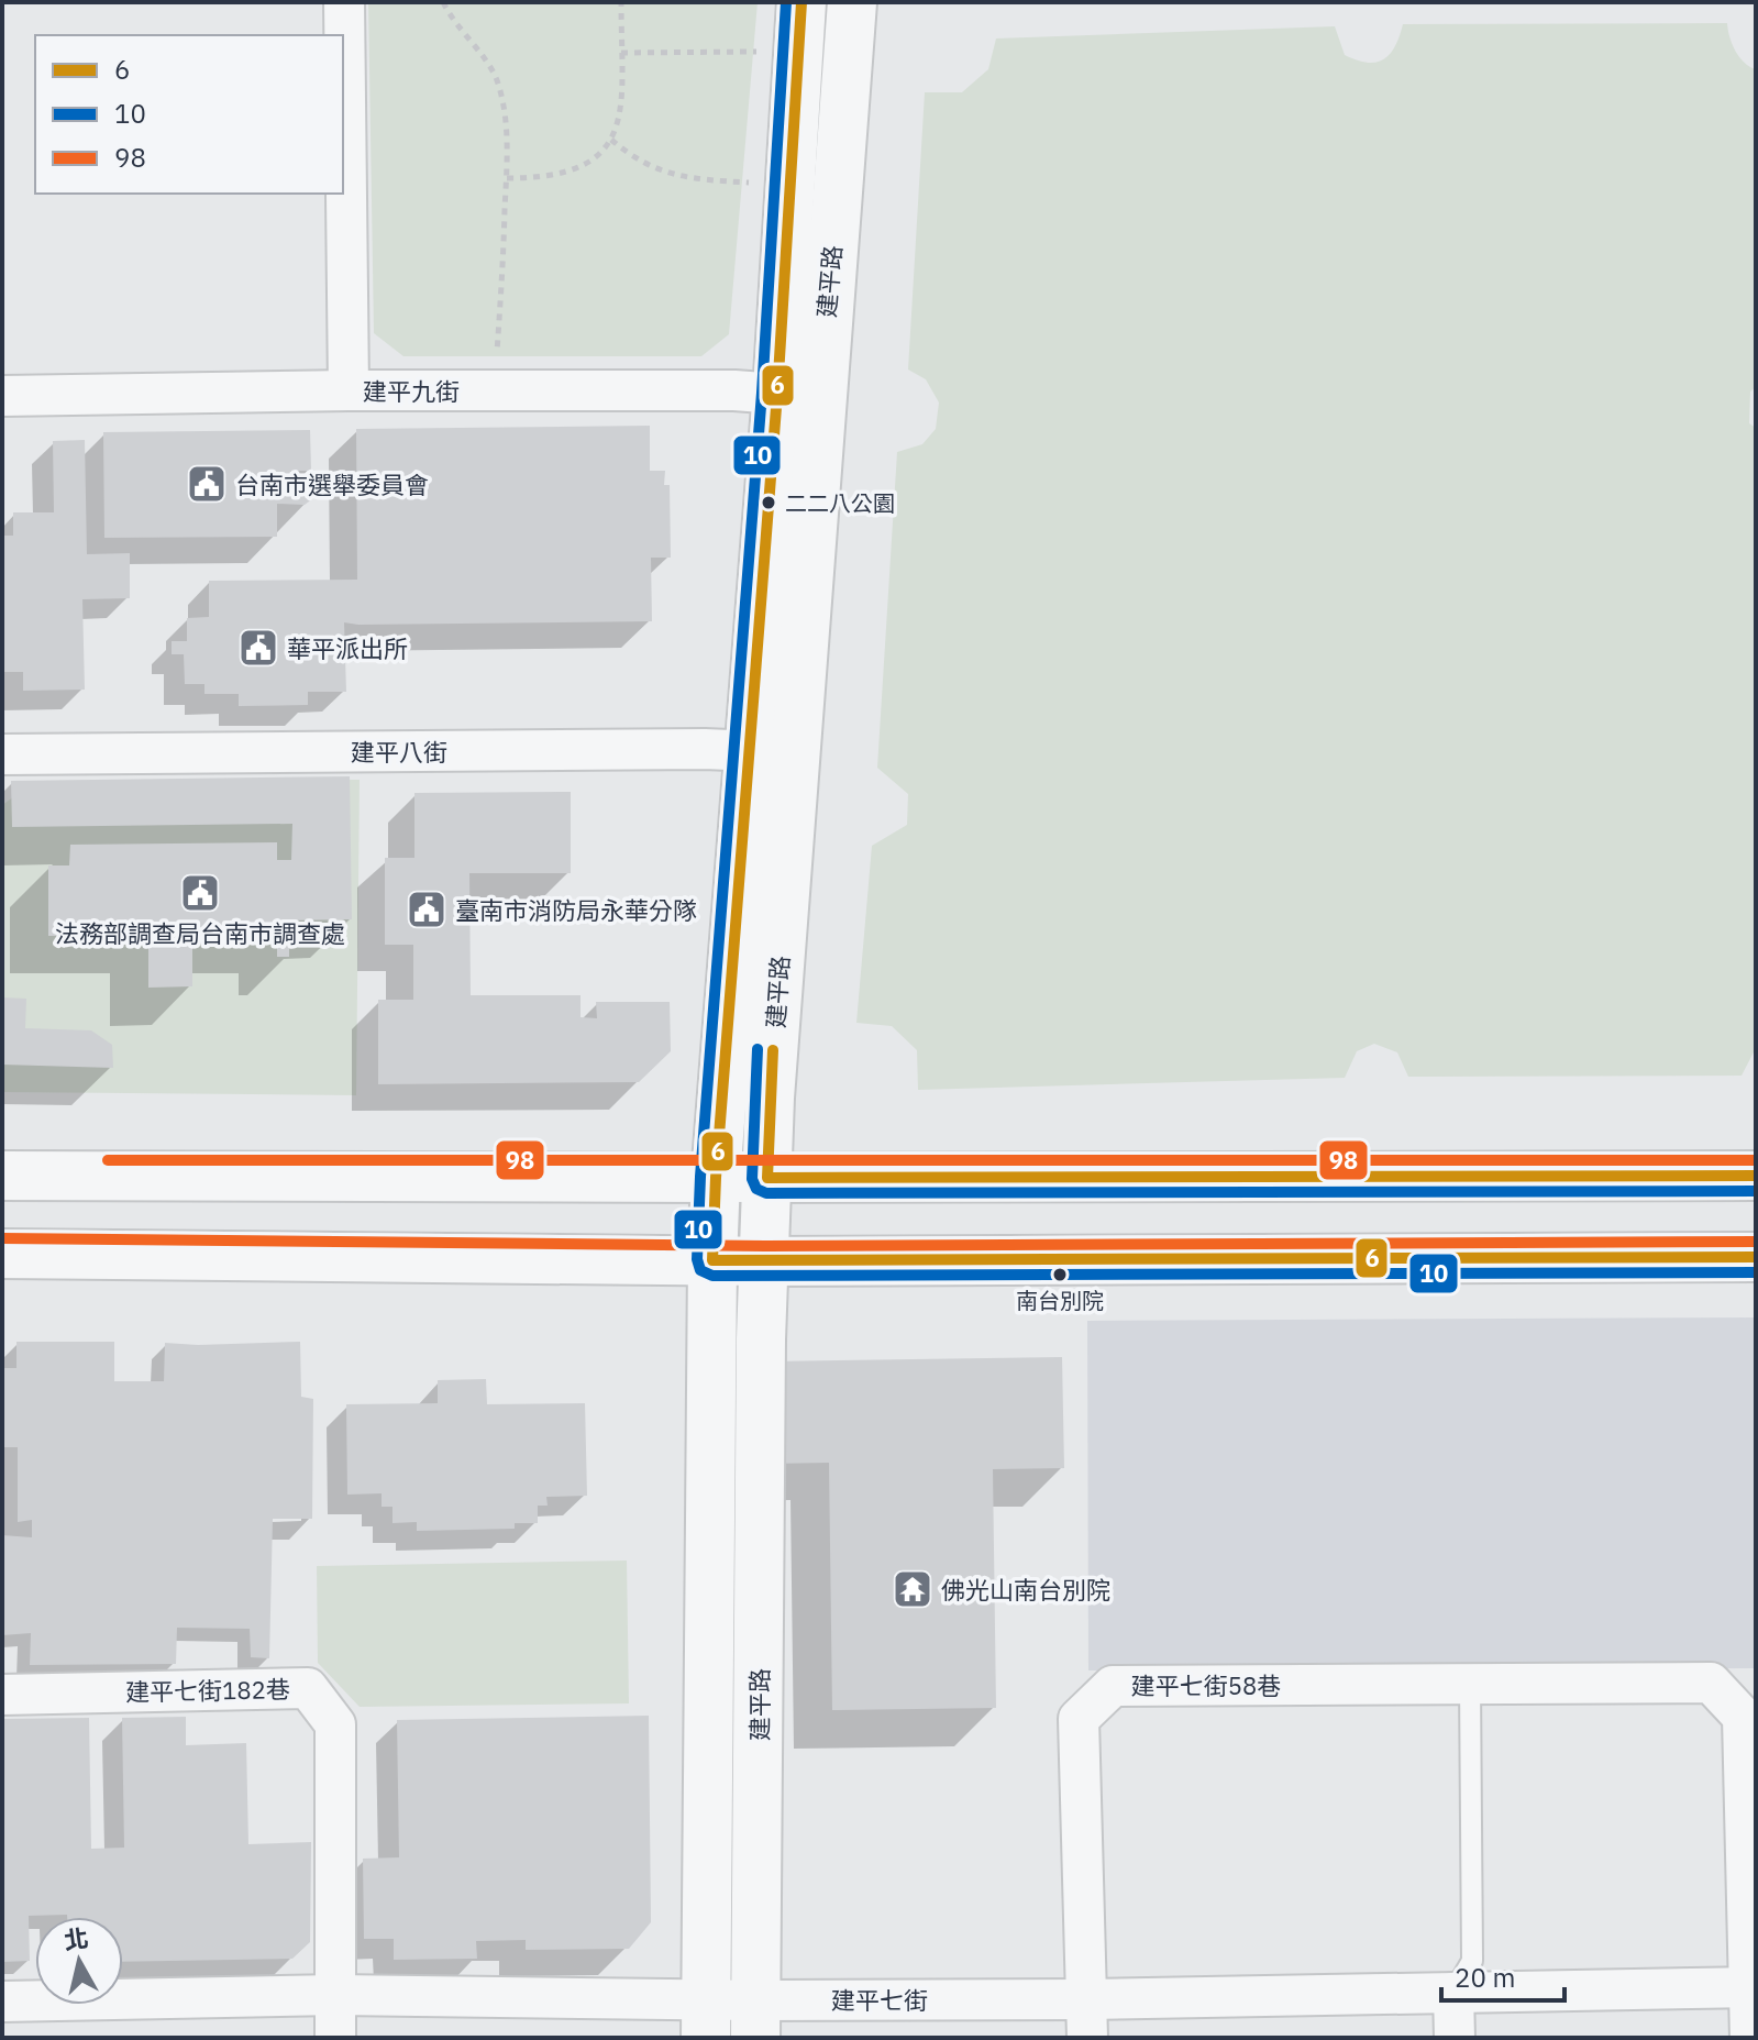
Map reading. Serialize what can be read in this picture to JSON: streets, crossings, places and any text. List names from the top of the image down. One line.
{"streets":{"street":["建平路","建平九街","建平八街","建平七街58巷","建平七街182巷","建平七街"]},"crossings":[["建平路","建平九街"],["建平路","建平八街"],["建平路","建平七街"],["建平七街58巷","建平七街"],["建平七街182巷","建平七街"]],"places":{"public building":["台南市選舉委員會","華平派出所","法務部調查局台南市調查處","臺南市消防局永華分隊"],"other":["二二八公園","南台別院"],"temple":["佛光山南台別院"]},"lines":["transit line 6","transit line 10","transit line 98"],"legend":["6","10","98"],"scale_bar":"20 m","north":"top"}
